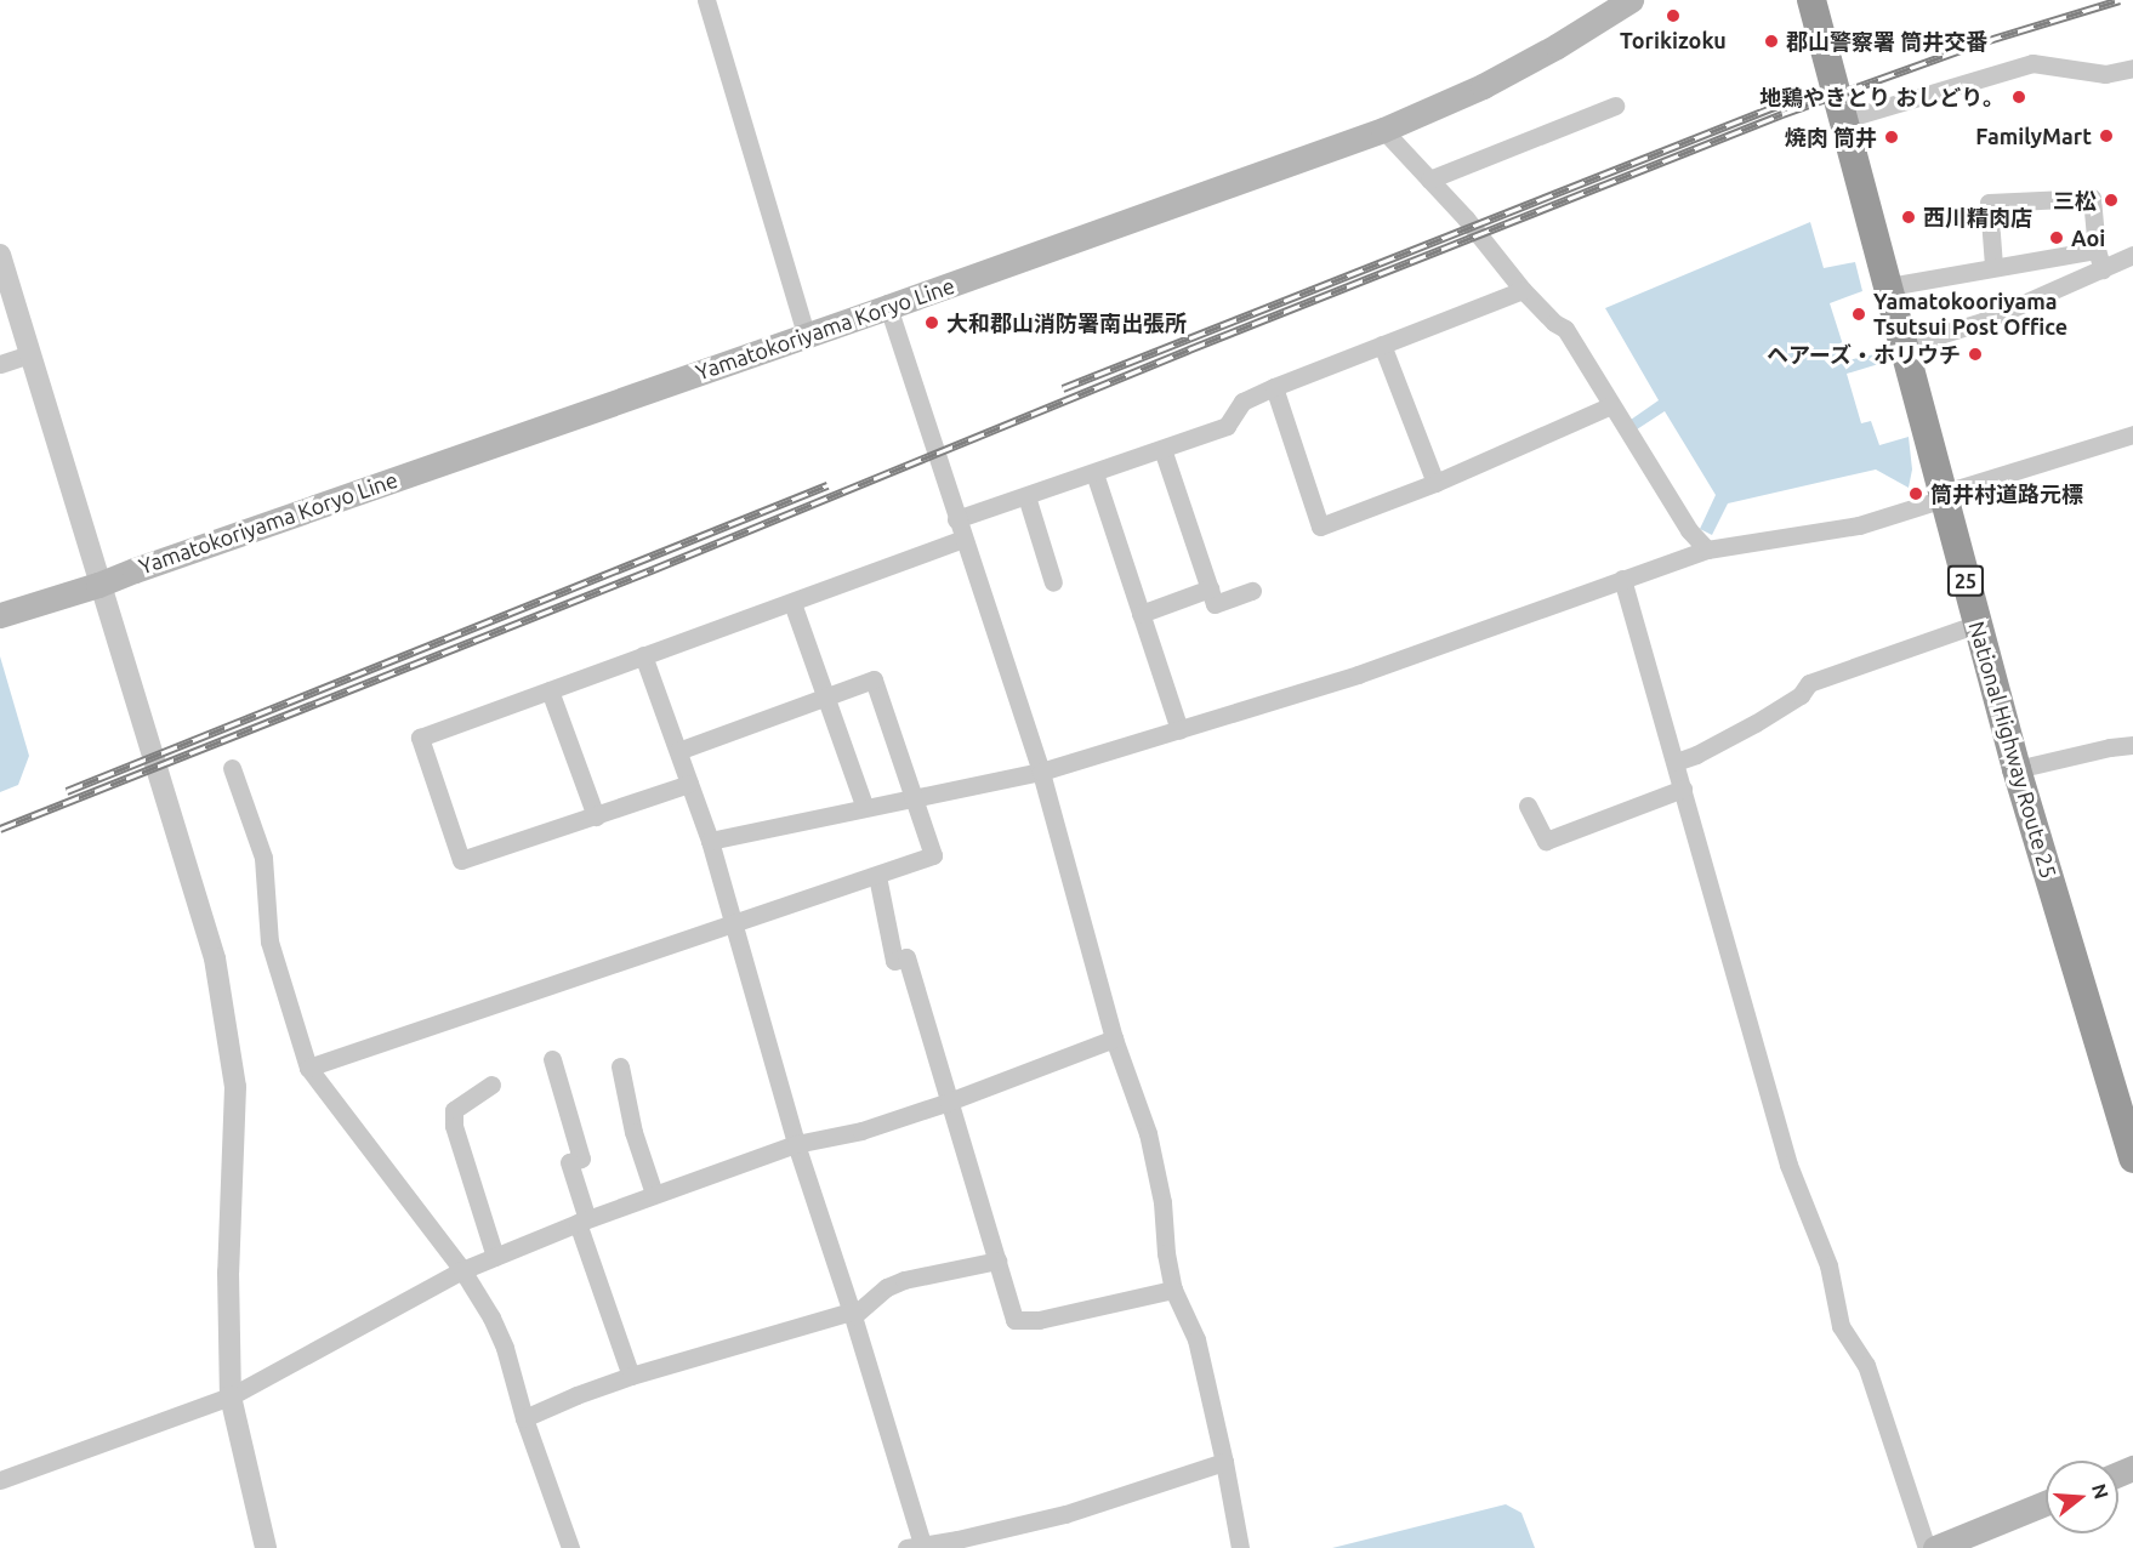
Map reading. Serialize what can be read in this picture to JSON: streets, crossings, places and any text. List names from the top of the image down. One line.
{"streets":{"highway":["25","National Highway Route 25"],"main road":["Yamatokoriyama Koryo Line"]},"places":["Torikizoku","郡山警察署 筒井交番","地鶏やきとり おしどり。","FamilyMart","焼肉 筒井","三松","西川精肉店","Aoi","Yamatokooriyama Tsutsui Post Office","大和郡山消防署南出張所","ヘアーズ・ホリウチ","筒井村道路元標"],"north":"right"}
